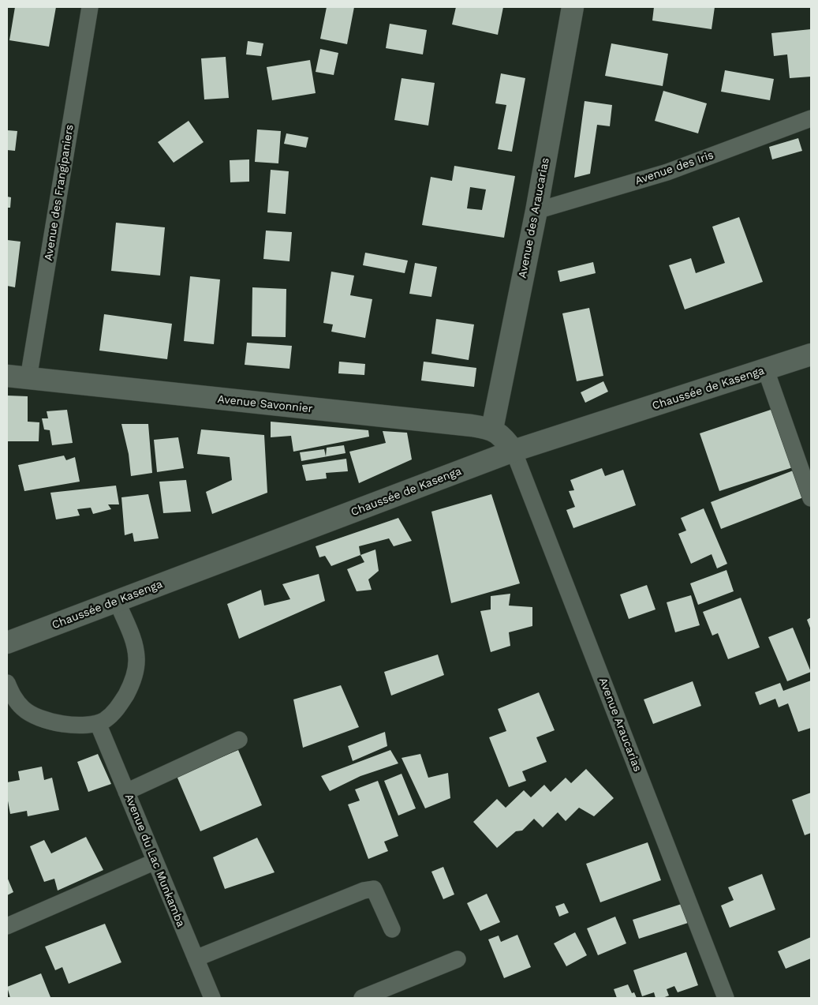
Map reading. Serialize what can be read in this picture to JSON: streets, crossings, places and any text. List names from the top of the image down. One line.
{"streets":{"street":["Avenue des Iris","Avenue des Frangipaniers","Avenue des Araucarias","Chaussée de Kasenga","Avenue Savonnier","Avenue Araucarias","Avenue du Lac Munkamba"]},"crossings":[["Avenue des Iris","Avenue des Araucarias"],["Avenue des Frangipaniers","Avenue Savonnier"],["Avenue des Araucarias","Avenue Savonnier"],["Chaussée de Kasenga","Avenue Araucarias"]]}
